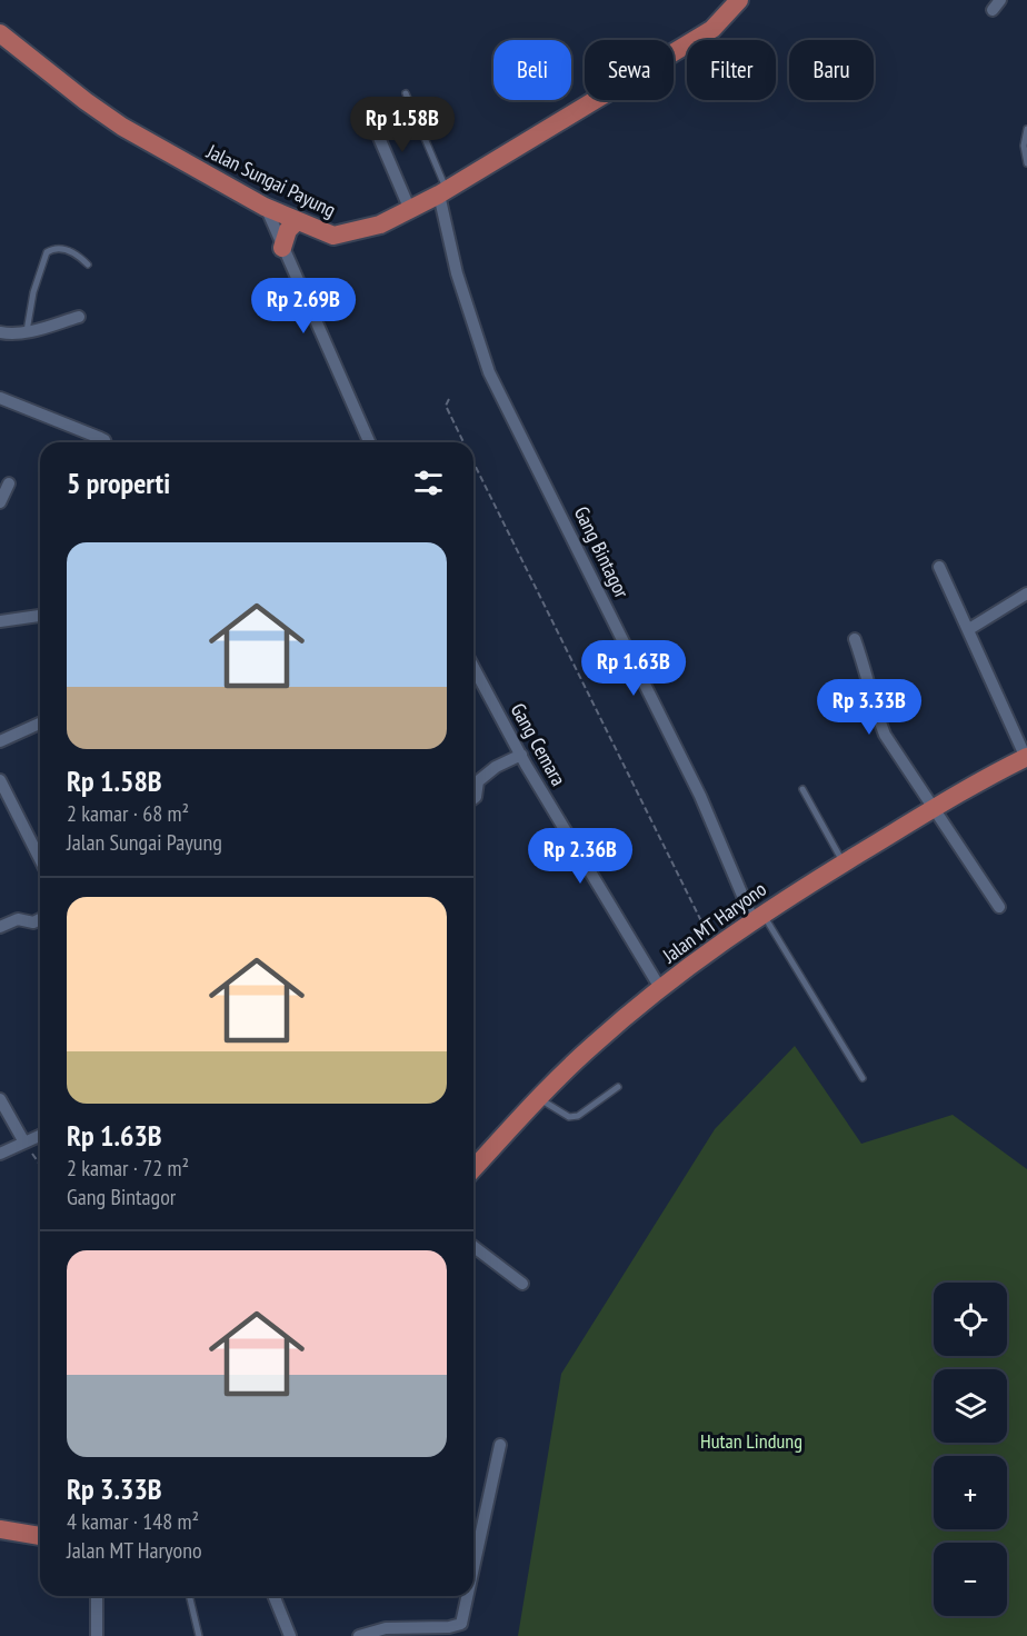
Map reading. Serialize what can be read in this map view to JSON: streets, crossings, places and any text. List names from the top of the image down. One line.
{"streets":{"main road":["Jalan Sungai Payung","Jalan MT Haryono"],"street":["Gang Bintagor","Gang Cemara"]},"crossings":[["Jalan Sungai Payung","Gang Bintagor"],["Gang Bintagor","Jalan MT Haryono"],["Gang Cemara","Jalan MT Haryono"]],"parks":["Hutan Lindung"],"page":{"chip":["Beli","Sewa","Filter","Baru"],"price":["Rp 1.58B","Rp 2.69B","Rp 1.63B","Rp 3.33B","Rp 2.36B"],"heading":"5 properti","list":[{"name":"Rp 1.58B","note":"2 kamar · 68 m² · Jalan Sungai Payung"},{"name":"Rp 1.63B","note":"2 kamar · 72 m² · Gang Bintagor"},{"name":"Rp 3.33B","note":"4 kamar · 148 m² · Jalan MT Haryono"}],"map_buttons":["+","−"]}}
